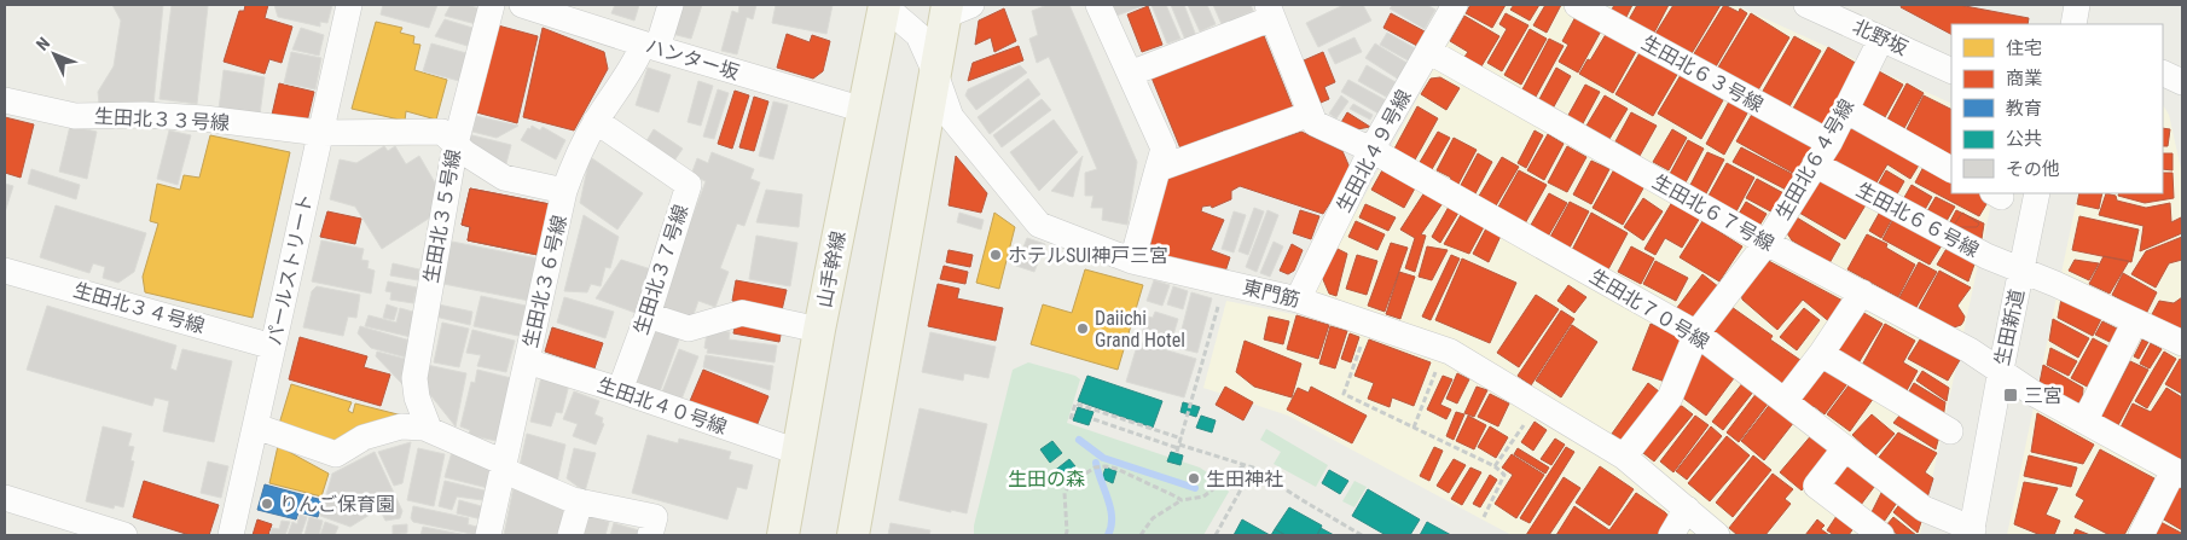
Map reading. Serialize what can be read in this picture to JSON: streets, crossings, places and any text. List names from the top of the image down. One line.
{"streets":{"main road":["山手幹線"],"street":["北野坂","ハンター坂","生田北６３号線","生田北３３号線","生田北４９号線","生田北６４号線","生田北６７号線","生田北３５号線","生田北６６号線","パールストリート","生田北３７号線","生田北３６号線","東門筋","生田北３４号線","生田北７０号線","生田新道","生田北４０号線"]},"crossings":[["北野坂","生田北６４号線"],["ハンター坂","山手幹線"],["ハンター坂","生田北３６号線"],["生田北６３号線","生田北６４号線"],["生田北３３号線","生田北３５号線"],["生田北３３号線","パールストリート"],["生田北３３号線","生田北３６号線"],["生田北４９号線","生田北６７号線"],["生田北４９号線","東門筋"],["生田北４９号線","生田北７０号線"],["生田北６４号線","生田北６７号線"],["生田北６４号線","生田北６６号線"],["生田北６４号線","東門筋"],["生田北６４号線","生田北７０号線"],["生田北６７号線","生田新道"],["生田北６６号線","生田新道"],["パールストリート","生田北３４号線"],["生田北３７号線","生田北３６号線"],["生田北３７号線","生田北４０号線"],["山手幹線","東門筋"],["山手幹線","生田北４０号線"],["生田北３６号線","生田北４０号線"],["生田北７０号線","生田新道"]],"parks":["生田の森"],"places":{"other":["ホテルSUI神戸三宮","Daiichi Grand Hotel","生田神社","りんご保育園"],"transit":["三宮"]},"legend":["住宅","商業","教育","公共","その他"],"north":"top left"}
